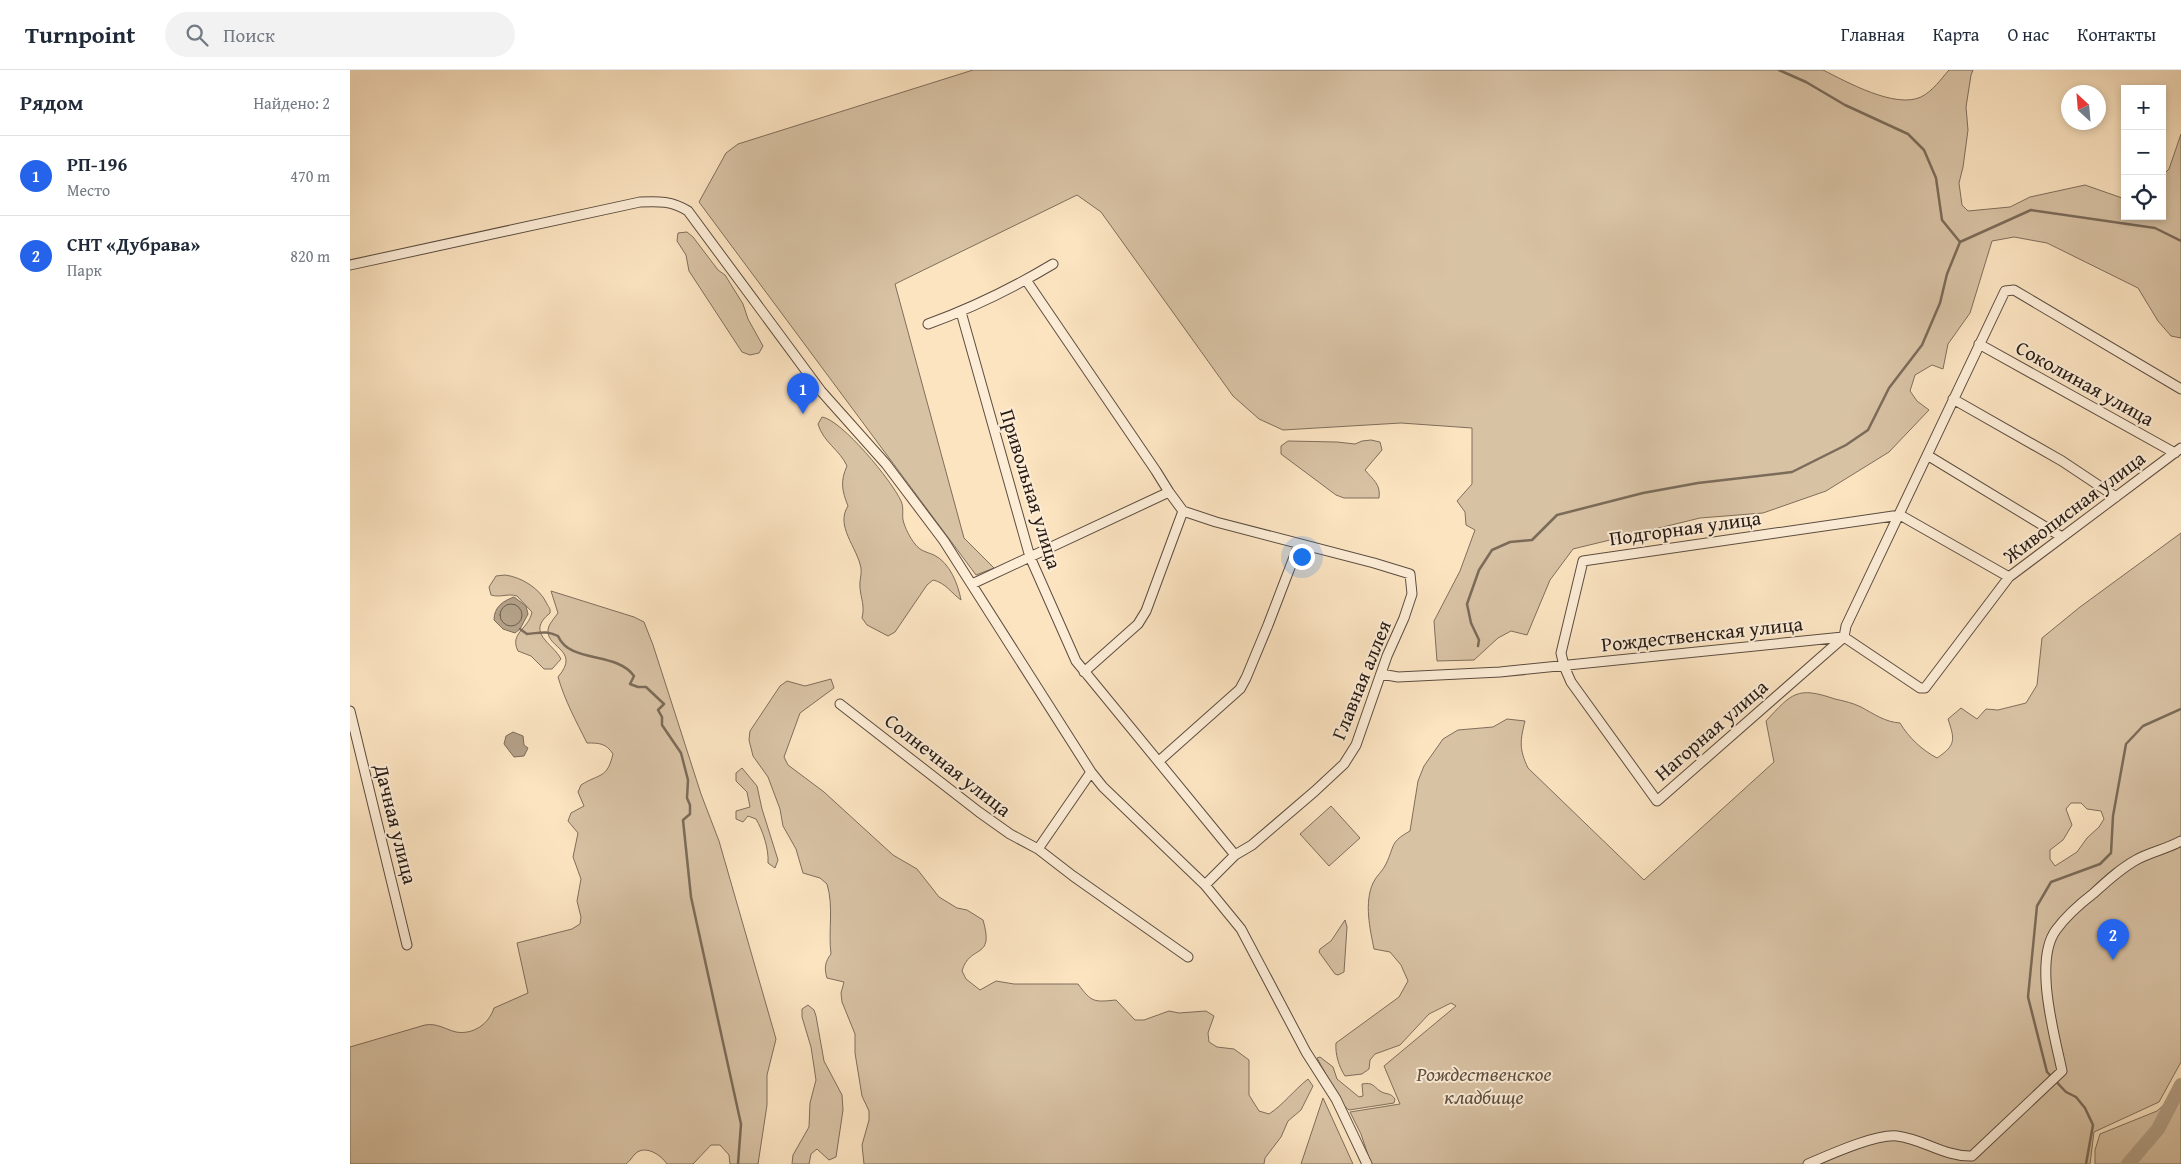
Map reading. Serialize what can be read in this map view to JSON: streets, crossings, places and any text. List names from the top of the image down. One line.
{"streets":{"street":["Соколиная улица","Привольная улица","Живописная улица","Подгорная улица","Рождественская улица","Главная аллея","Нагорная улица","Солнечная улица","Дачная улица"]},"crossings":[["Соколиная улица","Живописная улица"],["Привольная улица","Главная аллея"],["Живописная улица","Рождественская улица"],["Живописная улица","Нагорная улица"],["Подгорная улица","Рождественская улица"],["Подгорная улица","Нагорная улица"],["Рождественская улица","Главная аллея"],["Рождественская улица","Нагорная улица"]],"parks":["Рождественское кладбище"],"north":"top left","page":{"header":"Turnpoint","search":"Поиск","nav":["Главная","Карта","О нас","Контакты"],"heading":["Рядом","Найдено: 2"],"map_buttons":["+","−"],"list":[{"mark":"1","name":"РП-196","note":"Место","value":"470 m"},{"mark":"2","name":"СНТ «Дубрава»","note":"Парк","value":"820 m"}],"pins":["1","2"]}}
